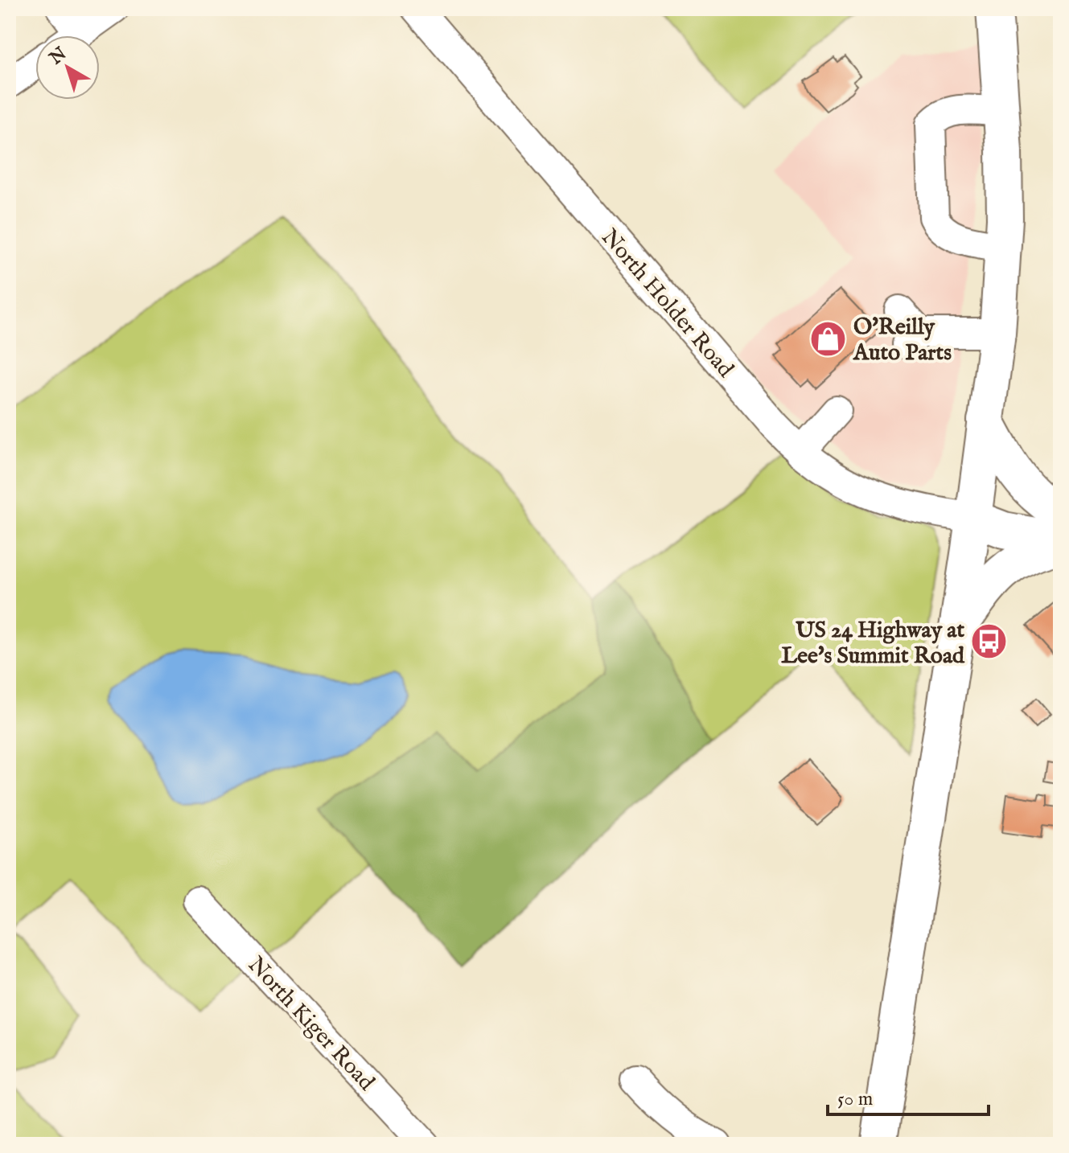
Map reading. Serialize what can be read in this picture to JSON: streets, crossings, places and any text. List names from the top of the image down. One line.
{"streets":{"street":["North Holder Road","North Kiger Road"]},"places":{"shop":["O'Reilly Auto Parts"],"bus stop":["US 24 Highway at Lee's Summit Road"]},"scale_bar":"50 m","north":"top left"}
